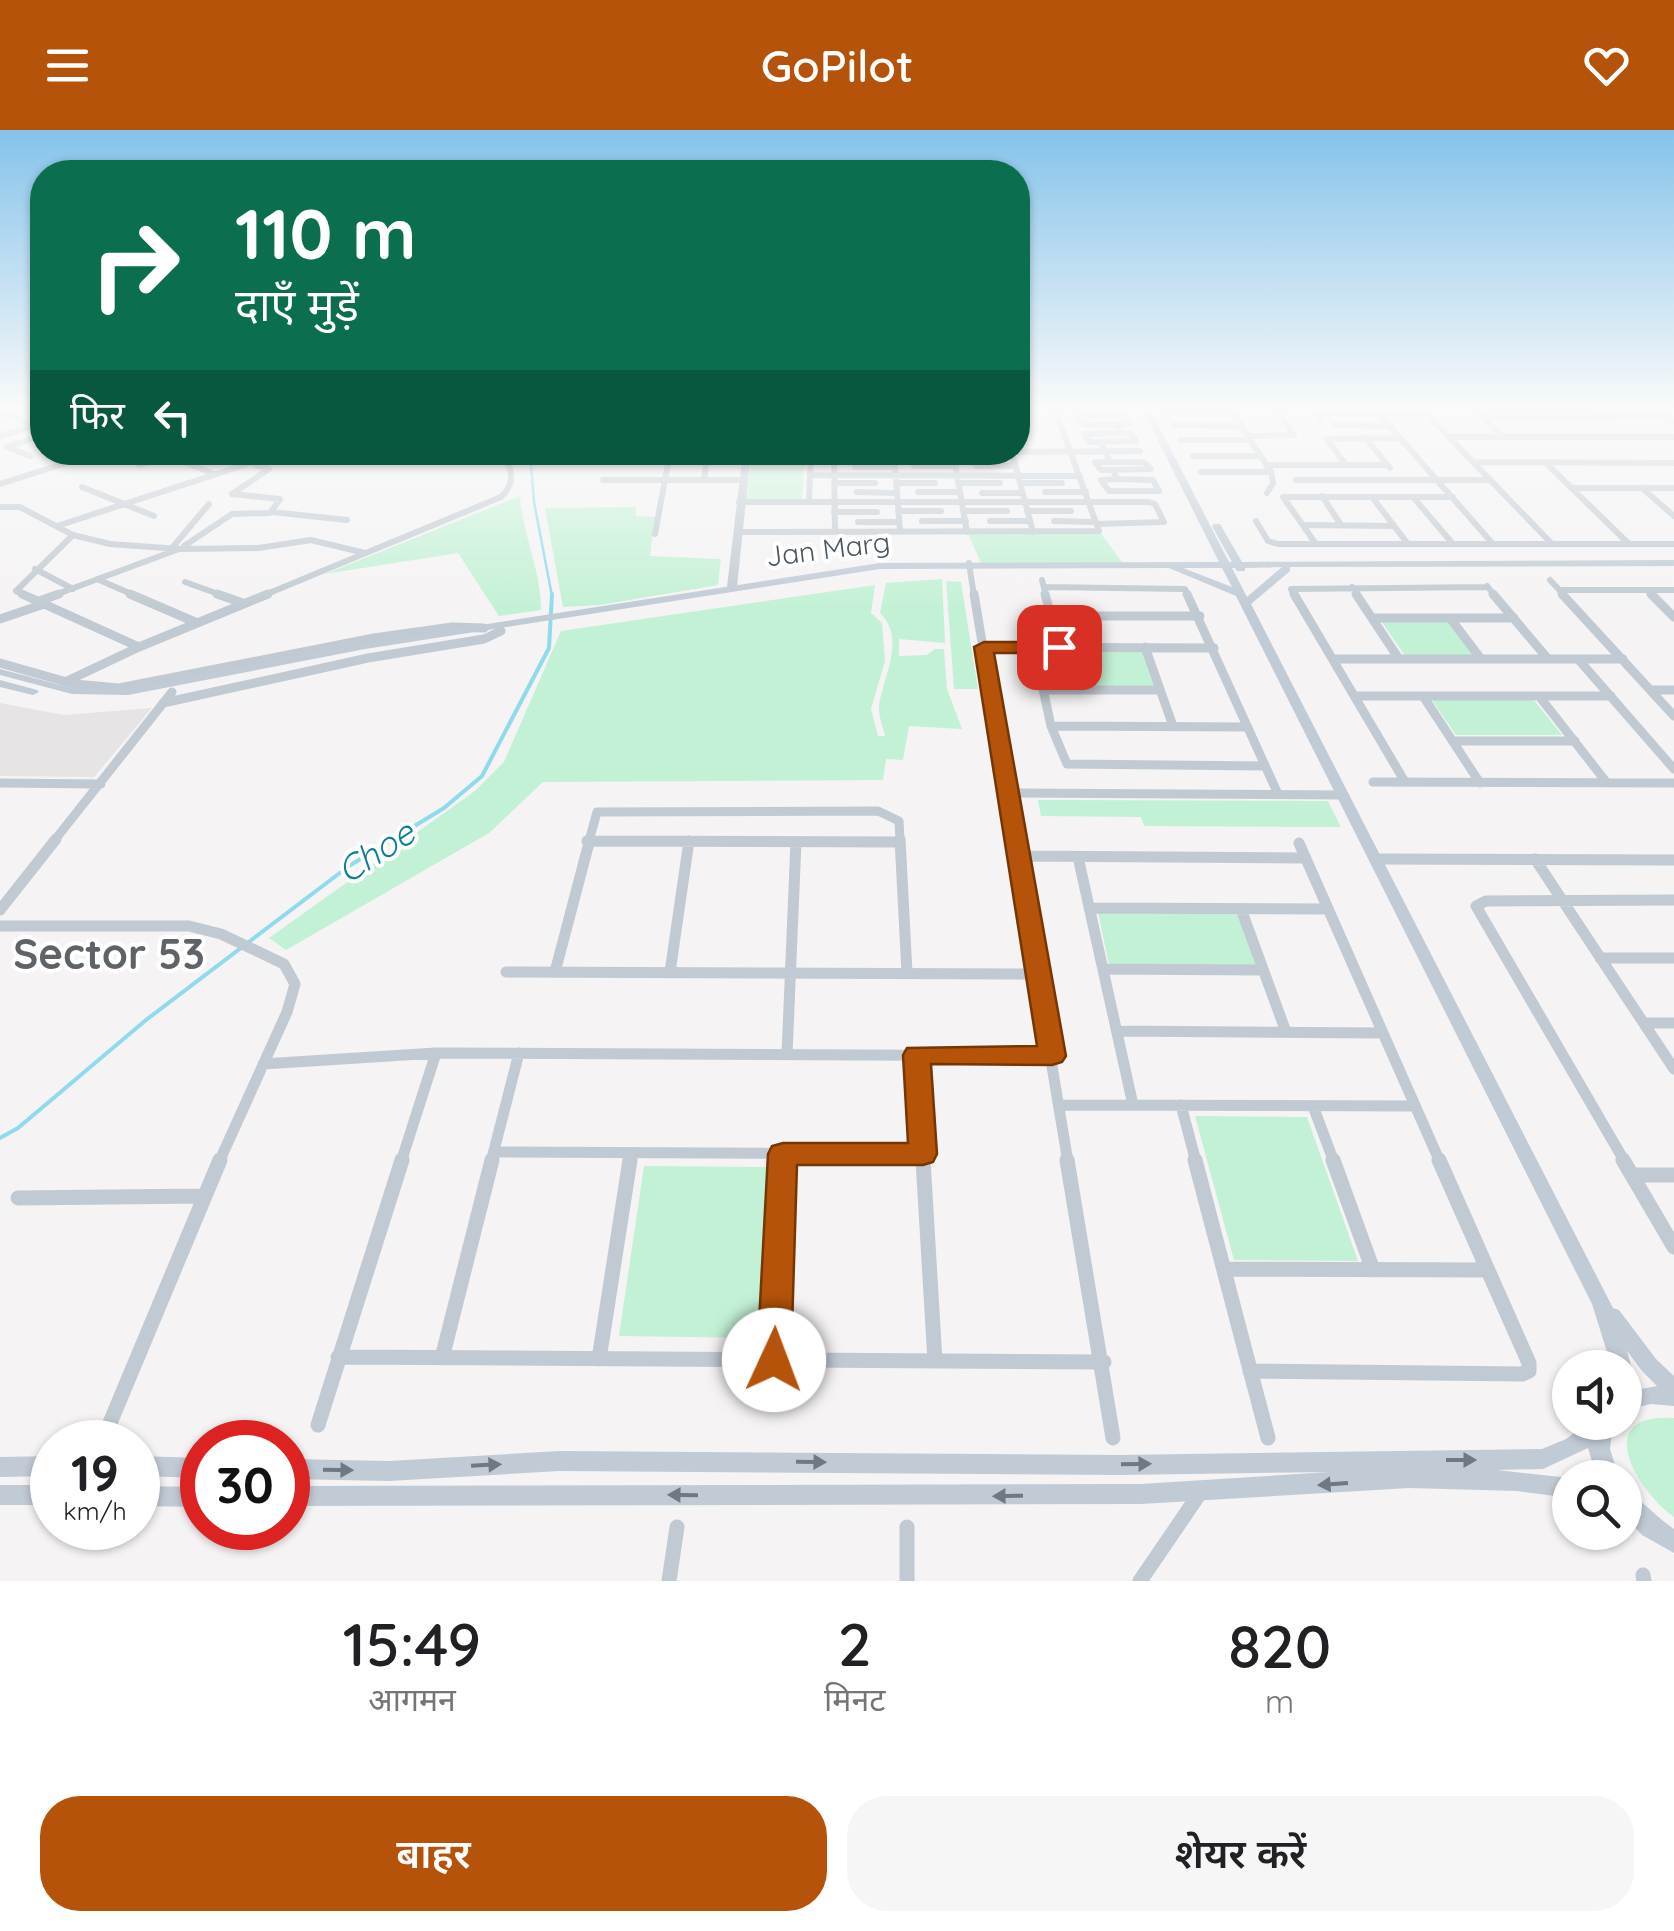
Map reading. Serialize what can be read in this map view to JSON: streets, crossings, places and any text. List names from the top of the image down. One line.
{"streets":{"main road":["Jan Marg"]},"districts":["Sector 53"],"water":["Choe"],"page":{"header":"GoPilot","turn":["110 m","दाएँ मुड़ें"],"then":"फिर","speed":"19 km/h","limit":"30","eta":["15:49","आगमन","2","मिनट","820","m"],"buttons":["बाहर","शेयर करें"]}}
